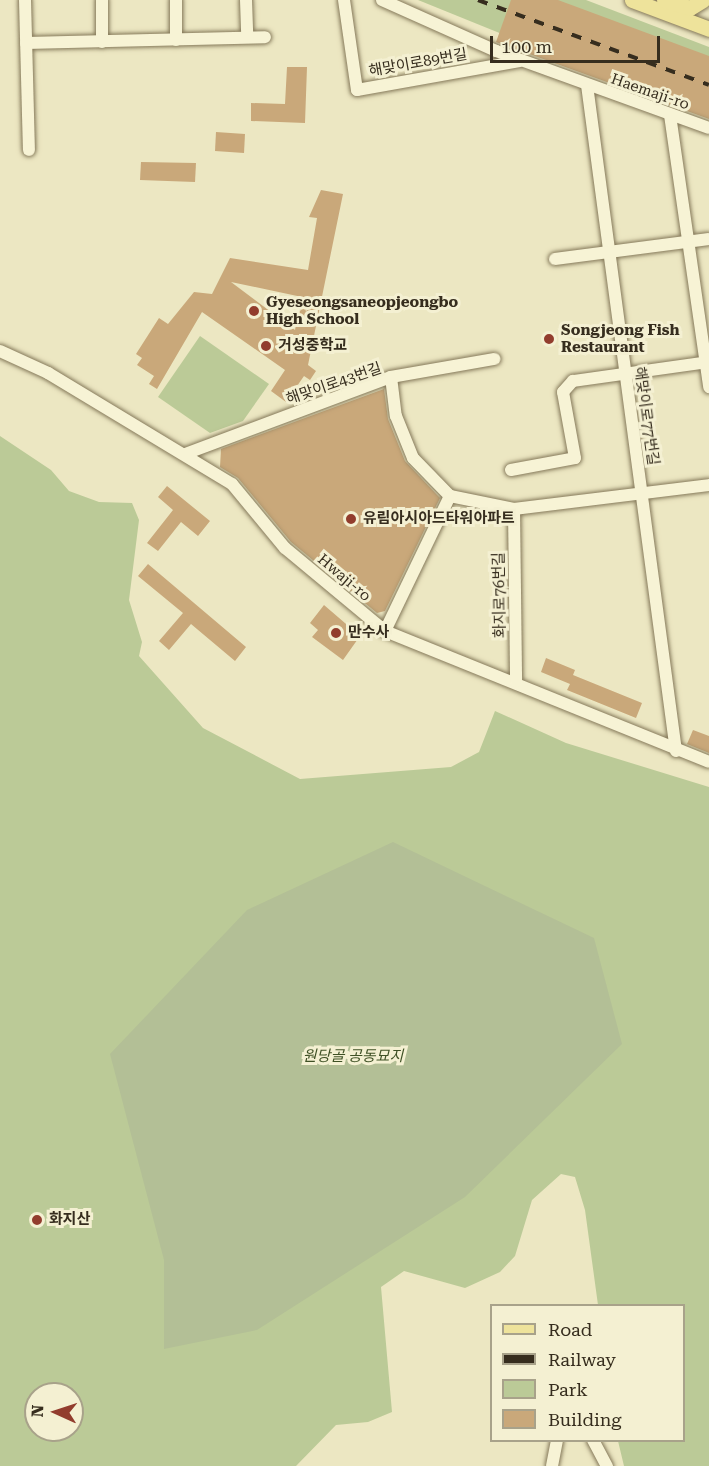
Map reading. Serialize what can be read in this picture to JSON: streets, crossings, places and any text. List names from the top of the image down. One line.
{"streets":{"street":["해맞이로89번길","Haemaji-ro","해맞이로43번길","해맞이로77번길","Hwaji-ro","화지로76번길"]},"crossings":[["해맞이로89번길","Haemaji-ro"],["Haemaji-ro","해맞이로77번길"],["해맞이로43번길","Hwaji-ro"],["해맞이로77번길","Hwaji-ro"],["Hwaji-ro","화지로76번길"]],"parks":["원당골 공동묘지"],"places":["Gyeseongsaneopjeongbo High School","Songjeong Fish Restaurant","거성중학교","유림아시아드타워아파트","만수사","화지산"],"legend":["Road","Railway","Park","Building"],"scale_bar":"100 m","north":"left"}
